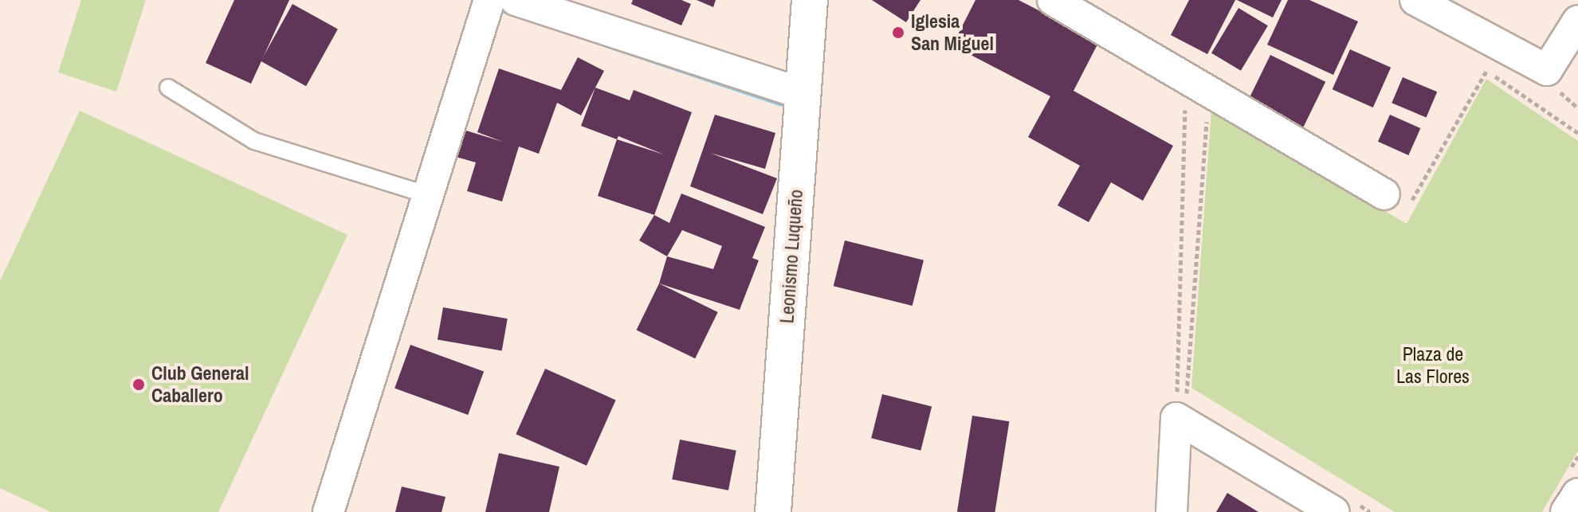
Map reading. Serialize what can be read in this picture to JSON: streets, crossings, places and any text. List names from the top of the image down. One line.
{"streets":{"street":["Leonismo Luqueño"]},"parks":["Plaza de Las Flores"],"places":["Iglesia San Miguel","Club General Caballero"]}
